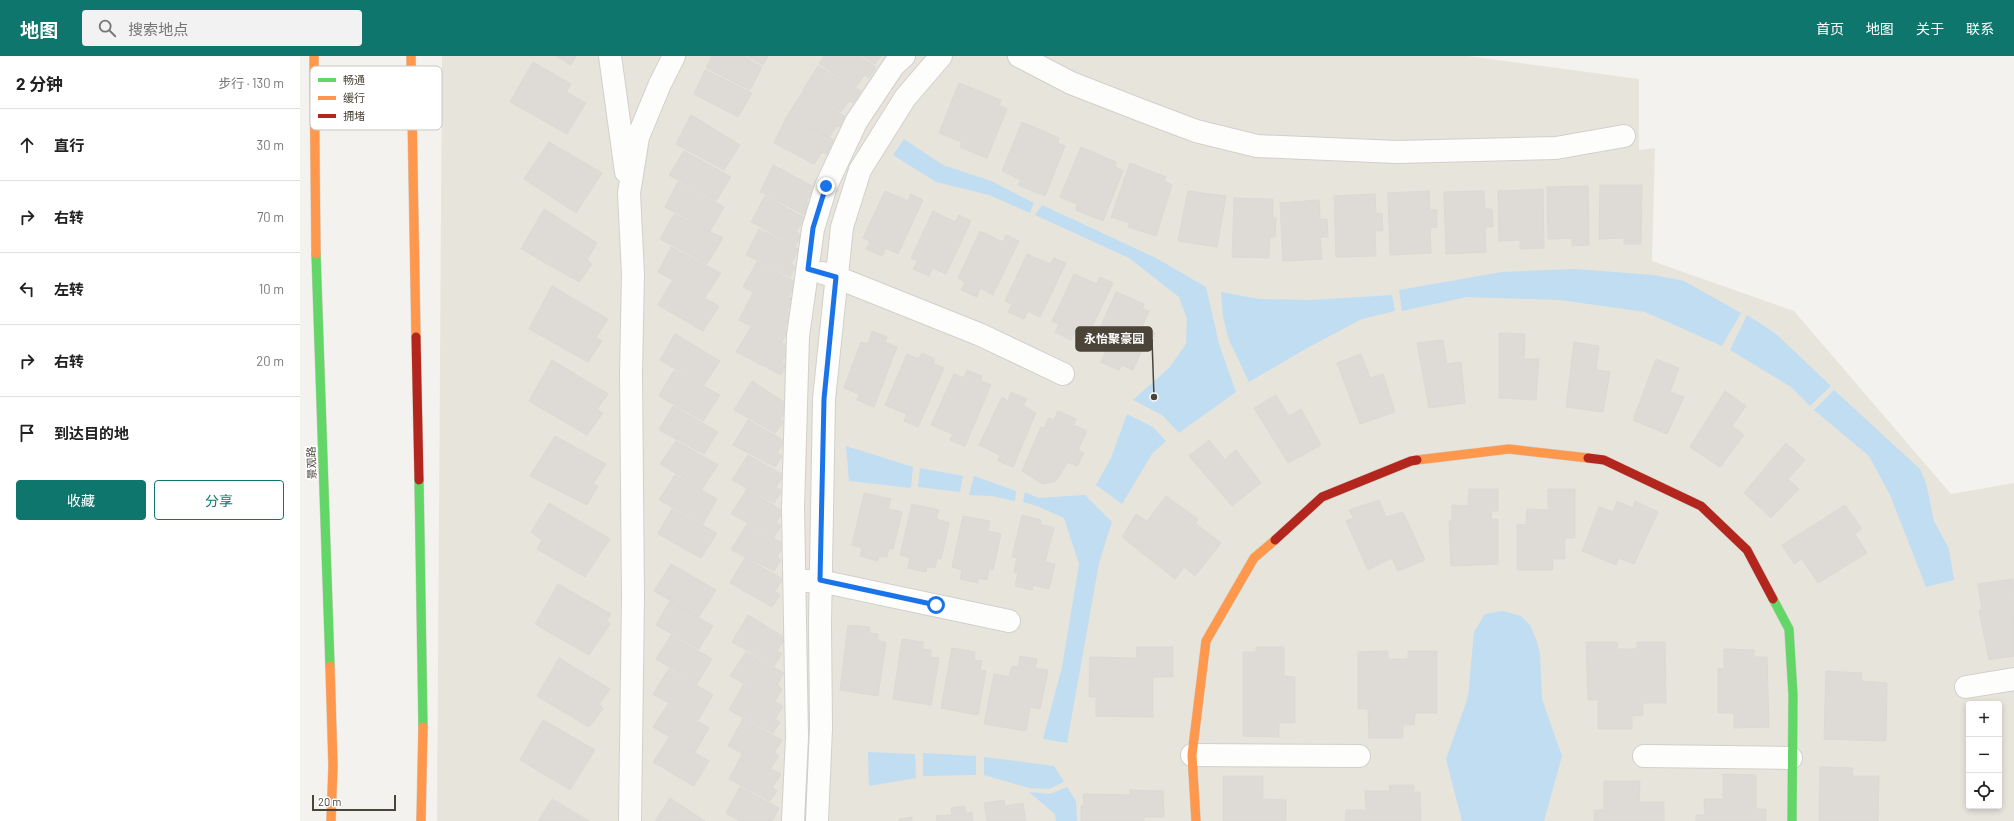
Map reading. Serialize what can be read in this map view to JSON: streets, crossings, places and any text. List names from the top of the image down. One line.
{"streets":{"street":["景观路"]},"places":["永怡聚豪园"],"legend":["畅通","缓行","拥堵"],"scale_bar":"20 m","page":{"header":"地图","search":"搜索地点","nav":["首页","地图","关于","联系"],"heading":["2 分钟","步行 · 130 m"],"list":[["直行","30 m"],["右转","70 m"],["左转","10 m"],["右转","20 m"],"到达目的地"],"buttons":["收藏","分享"],"map_buttons":["+","−"],"scale":"20 m"}}
